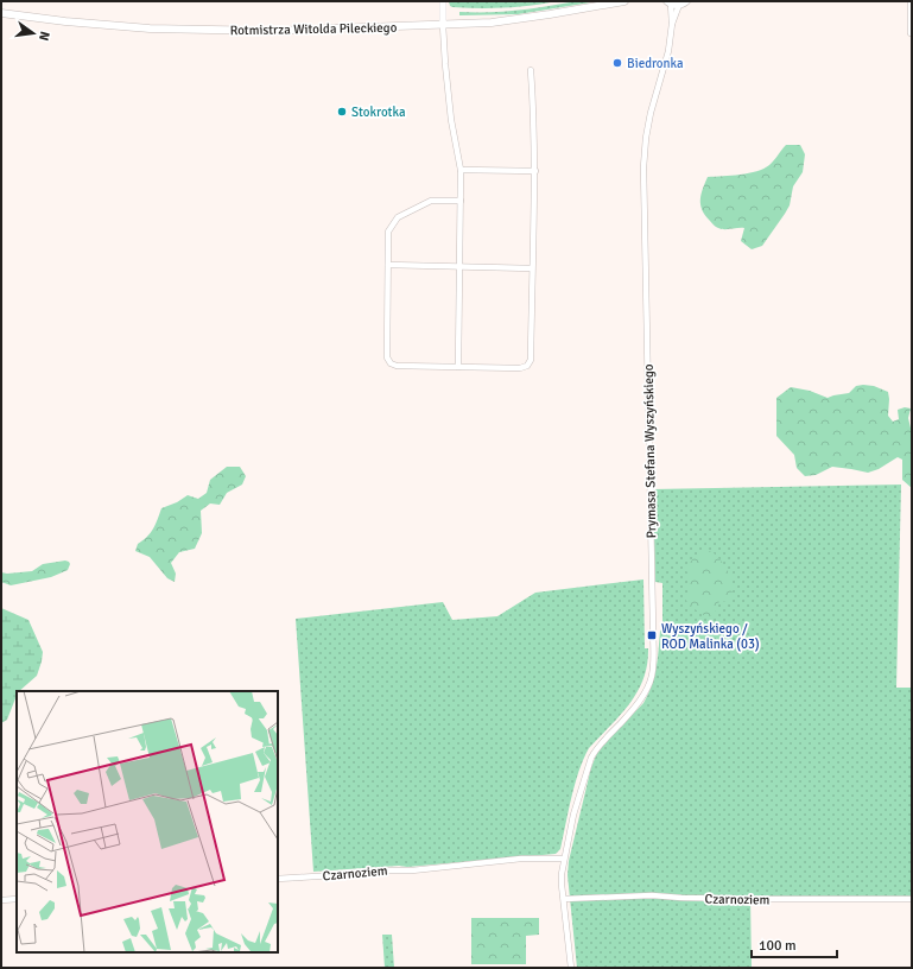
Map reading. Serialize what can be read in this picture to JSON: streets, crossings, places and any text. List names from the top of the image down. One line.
{"streets":{"main road":["Rotmistrza Witolda Pileckiego"],"street":["Prymasa Stefana Wyszyńskiego","Czarnoziem"]},"crossings":[["Prymasa Stefana Wyszyńskiego","Czarnoziem"]],"places":{"other":["Biedronka","Stokrotka"],"transit":["Wyszyńskiego / ROD Malinka (03)"]},"scale_bar":"100 m","north":"right"}
